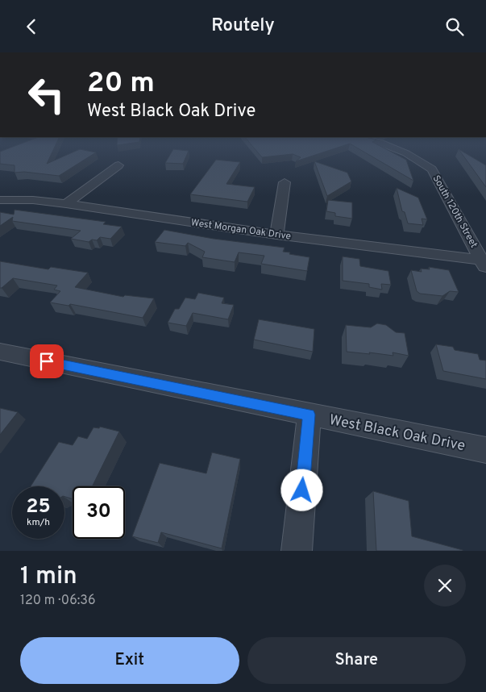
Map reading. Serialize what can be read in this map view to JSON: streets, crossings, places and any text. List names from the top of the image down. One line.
{"streets":{"street":["South 120th Street","West Morgan Oak Drive","West Black Oak Drive"]},"crossings":[["South 120th Street","West Morgan Oak Drive"]],"page":{"header":"Routely","turn":["20 m","West Black Oak Drive"],"speed":"25 km/h","limit":"30","heading":["1 min","120 m · 06:36"],"buttons":["Exit","Share"]}}
